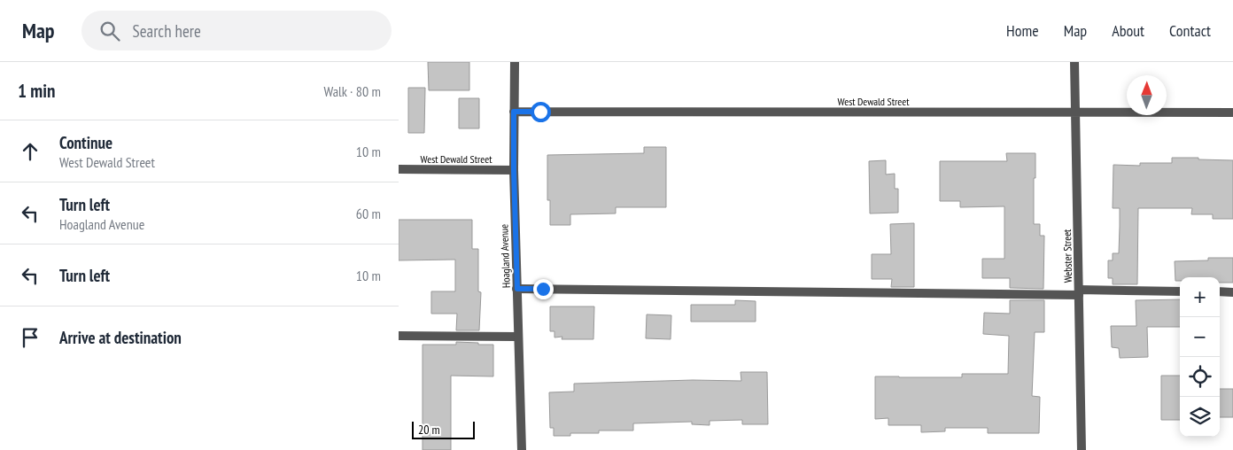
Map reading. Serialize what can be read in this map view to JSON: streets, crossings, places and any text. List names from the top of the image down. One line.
{"streets":{"street":["West Dewald Street","Hoagland Avenue","Webster Street"]},"crossings":[["West Dewald Street","Hoagland Avenue"],["West Dewald Street","Webster Street"]],"scale_bar":"20 m","north":"top","page":{"header":"Map","search":"Search here","nav":["Home","Map","About","Contact"],"heading":["1 min","Walk · 80 m"],"list":[["Continue","West Dewald Street","10 m"],["Turn left","Hoagland Avenue","60 m"],["Turn left","10 m"],"Arrive at destination"],"map_buttons":["+","−"],"scale":"20 m"}}
